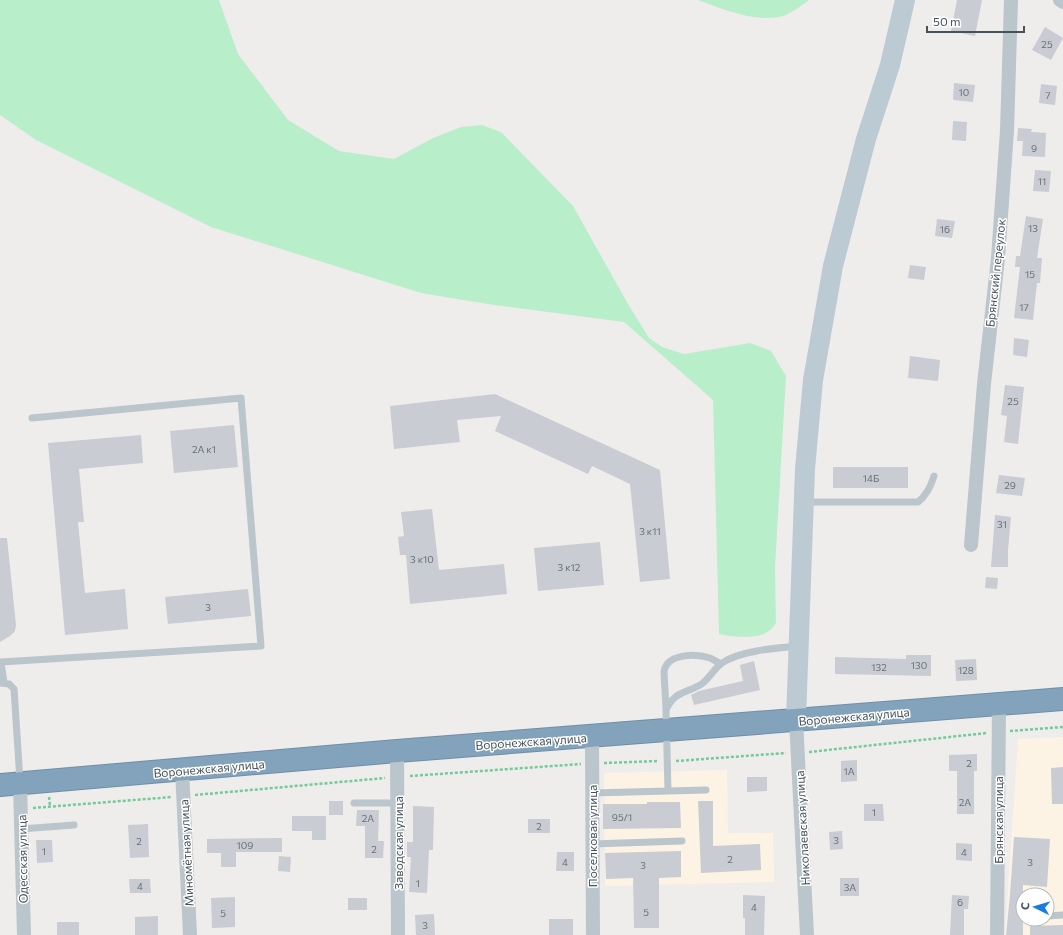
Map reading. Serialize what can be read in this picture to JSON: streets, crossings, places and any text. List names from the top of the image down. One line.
{"streets":{"highway":["Воронежская улица"],"street":["Брянский переулок","Брянская улица","Николаевская улица","Поселковая улица","Заводская улица","Миномётная улица","Одесская улица"]},"crossings":[["Воронежская улица","Брянская улица"],["Воронежская улица","Николаевская улица"],["Воронежская улица","Поселковая улица"],["Воронежская улица","Заводская улица"],["Воронежская улица","Миномётная улица"],["Воронежская улица","Одесская улица"]],"house_numbers":["25","10","7","9","11","13","16","15","17","25","2А к1","14Б","29","31","3 к11","3 к10","3 к12","3","130","132","128","2","1А","2А","1","95/1","2А","2","3","2","109","2","1","4","2","4","3","3","1","4","3А","6","4","5","5","3"],"scale_bar":"50 m","north":"left"}
